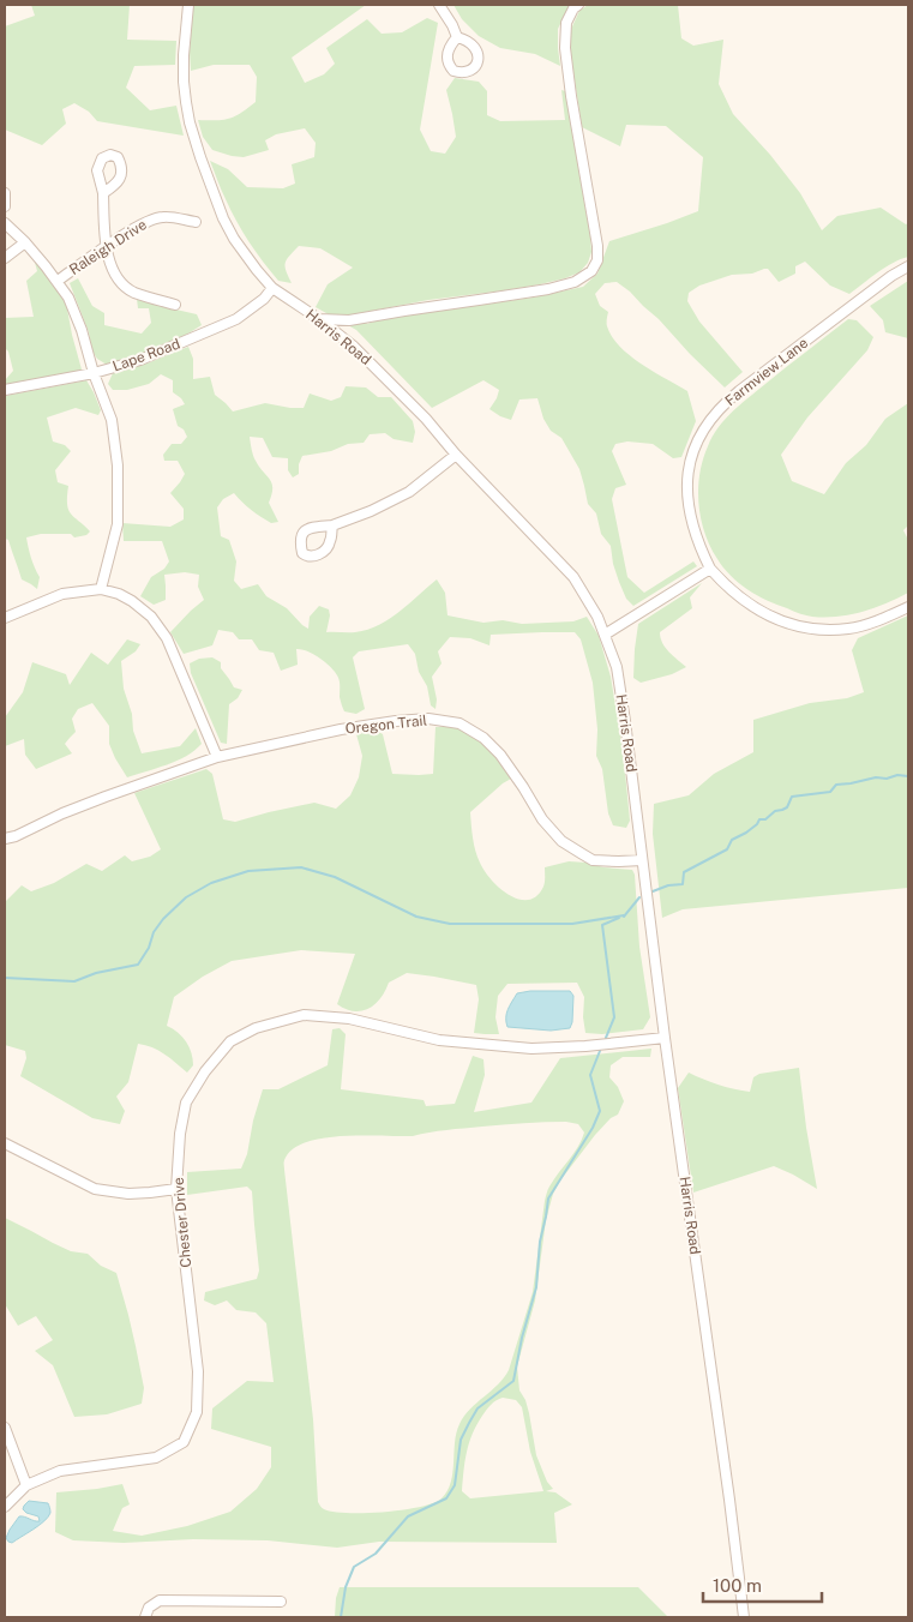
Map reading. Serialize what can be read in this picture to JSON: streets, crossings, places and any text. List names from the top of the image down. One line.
{"streets":{"street":["Raleigh Drive","Harris Road","Lape Road","Farmview Lane","Oregon Trail","Chester Drive"]},"crossings":[["Harris Road","Lape Road"],["Harris Road","Oregon Trail"],["Harris Road","Chester Drive"]],"scale_bar":"100 m"}
